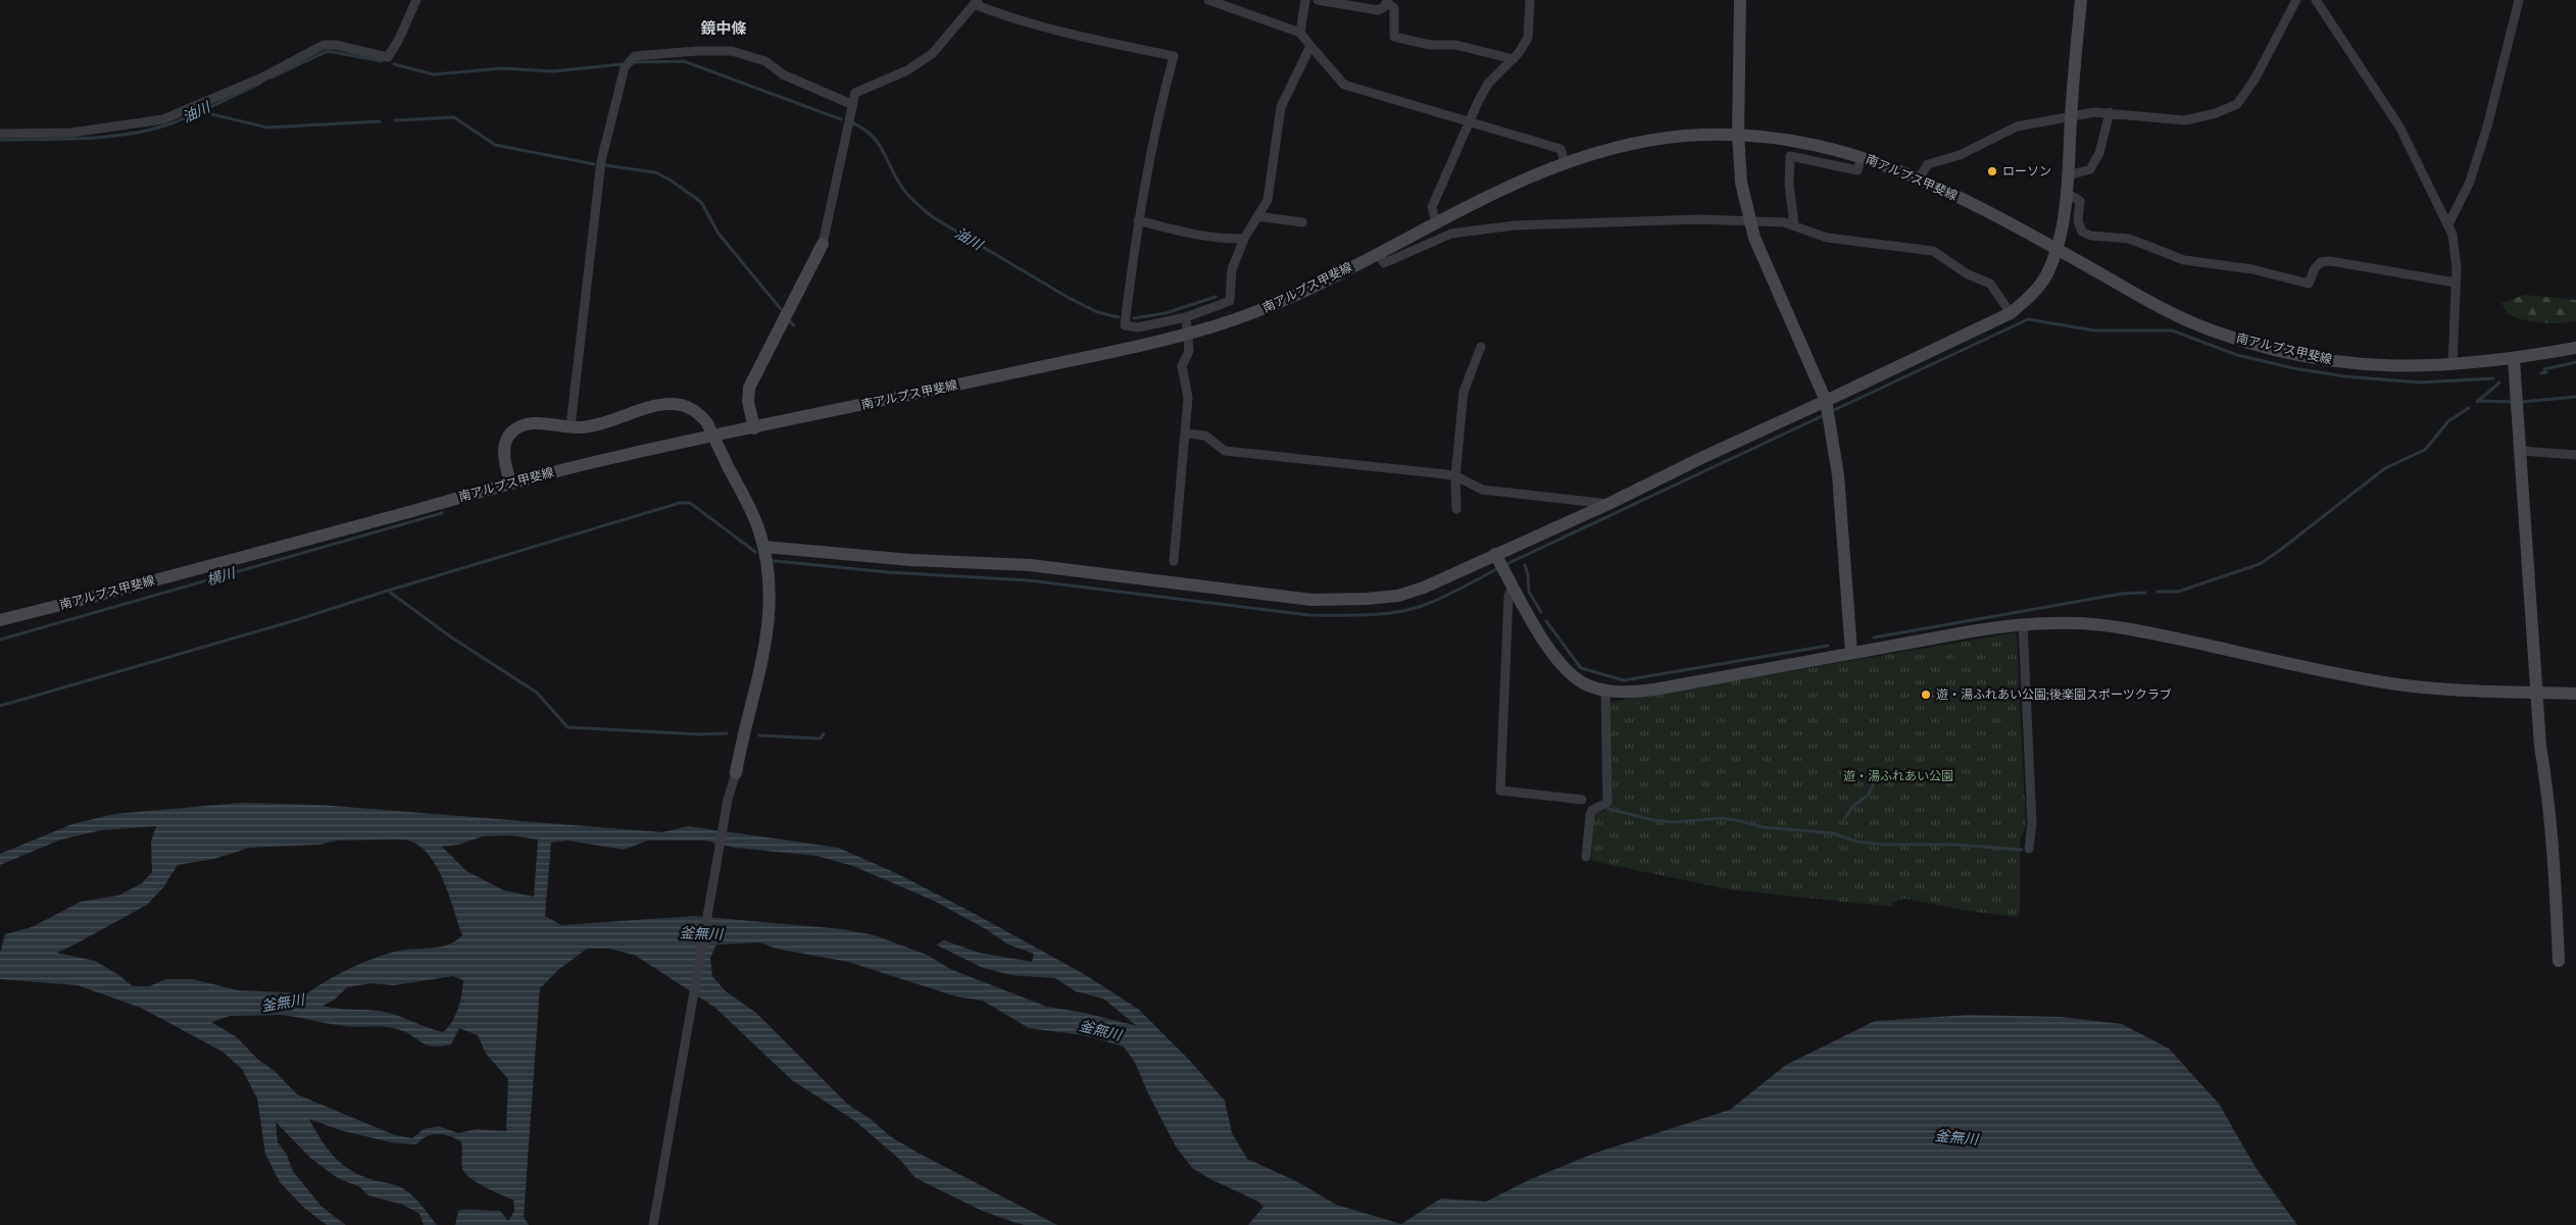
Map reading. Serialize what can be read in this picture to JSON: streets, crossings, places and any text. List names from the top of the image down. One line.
{"streets":{"street":["南アルプス甲斐線"]},"districts":["鏡中條"],"water":["油川","横川","釜無川"],"parks":["遊・湯ふれあい公園"],"places":["ローソン","遊・湯ふれあい公園;後楽園スポーツクラブ"]}
